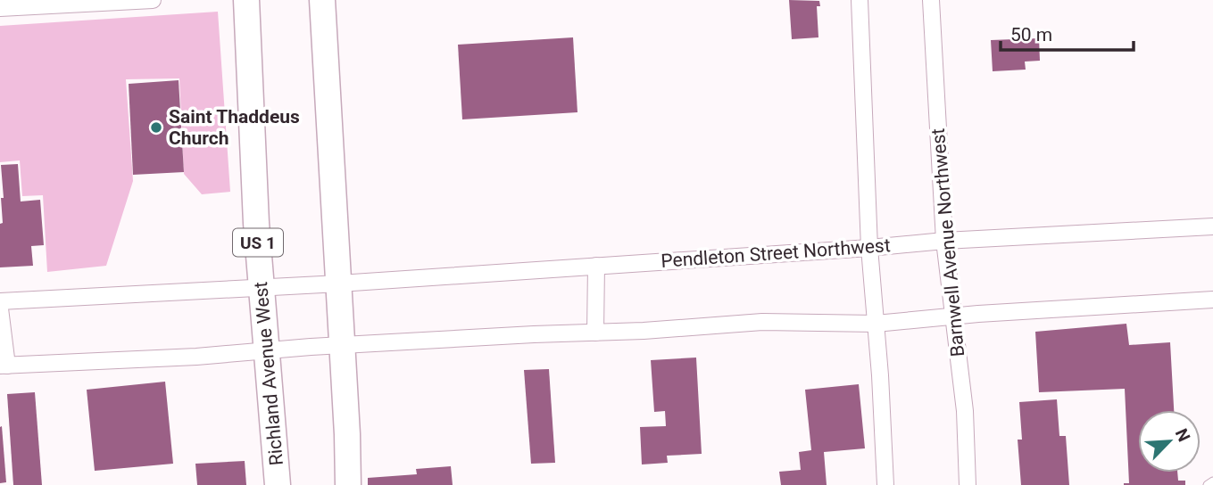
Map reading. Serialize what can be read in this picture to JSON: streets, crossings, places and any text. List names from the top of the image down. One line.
{"streets":{"main road":["US 1","Richland Avenue West"],"street":["Barnwell Avenue Northwest","Pendleton Street Northwest"]},"crossings":[["Barnwell Avenue Northwest","Pendleton Street Northwest"],["Pendleton Street Northwest","Richland Avenue West"]],"places":["Saint Thaddeus Church"],"scale_bar":"50 m","north":"top right"}
